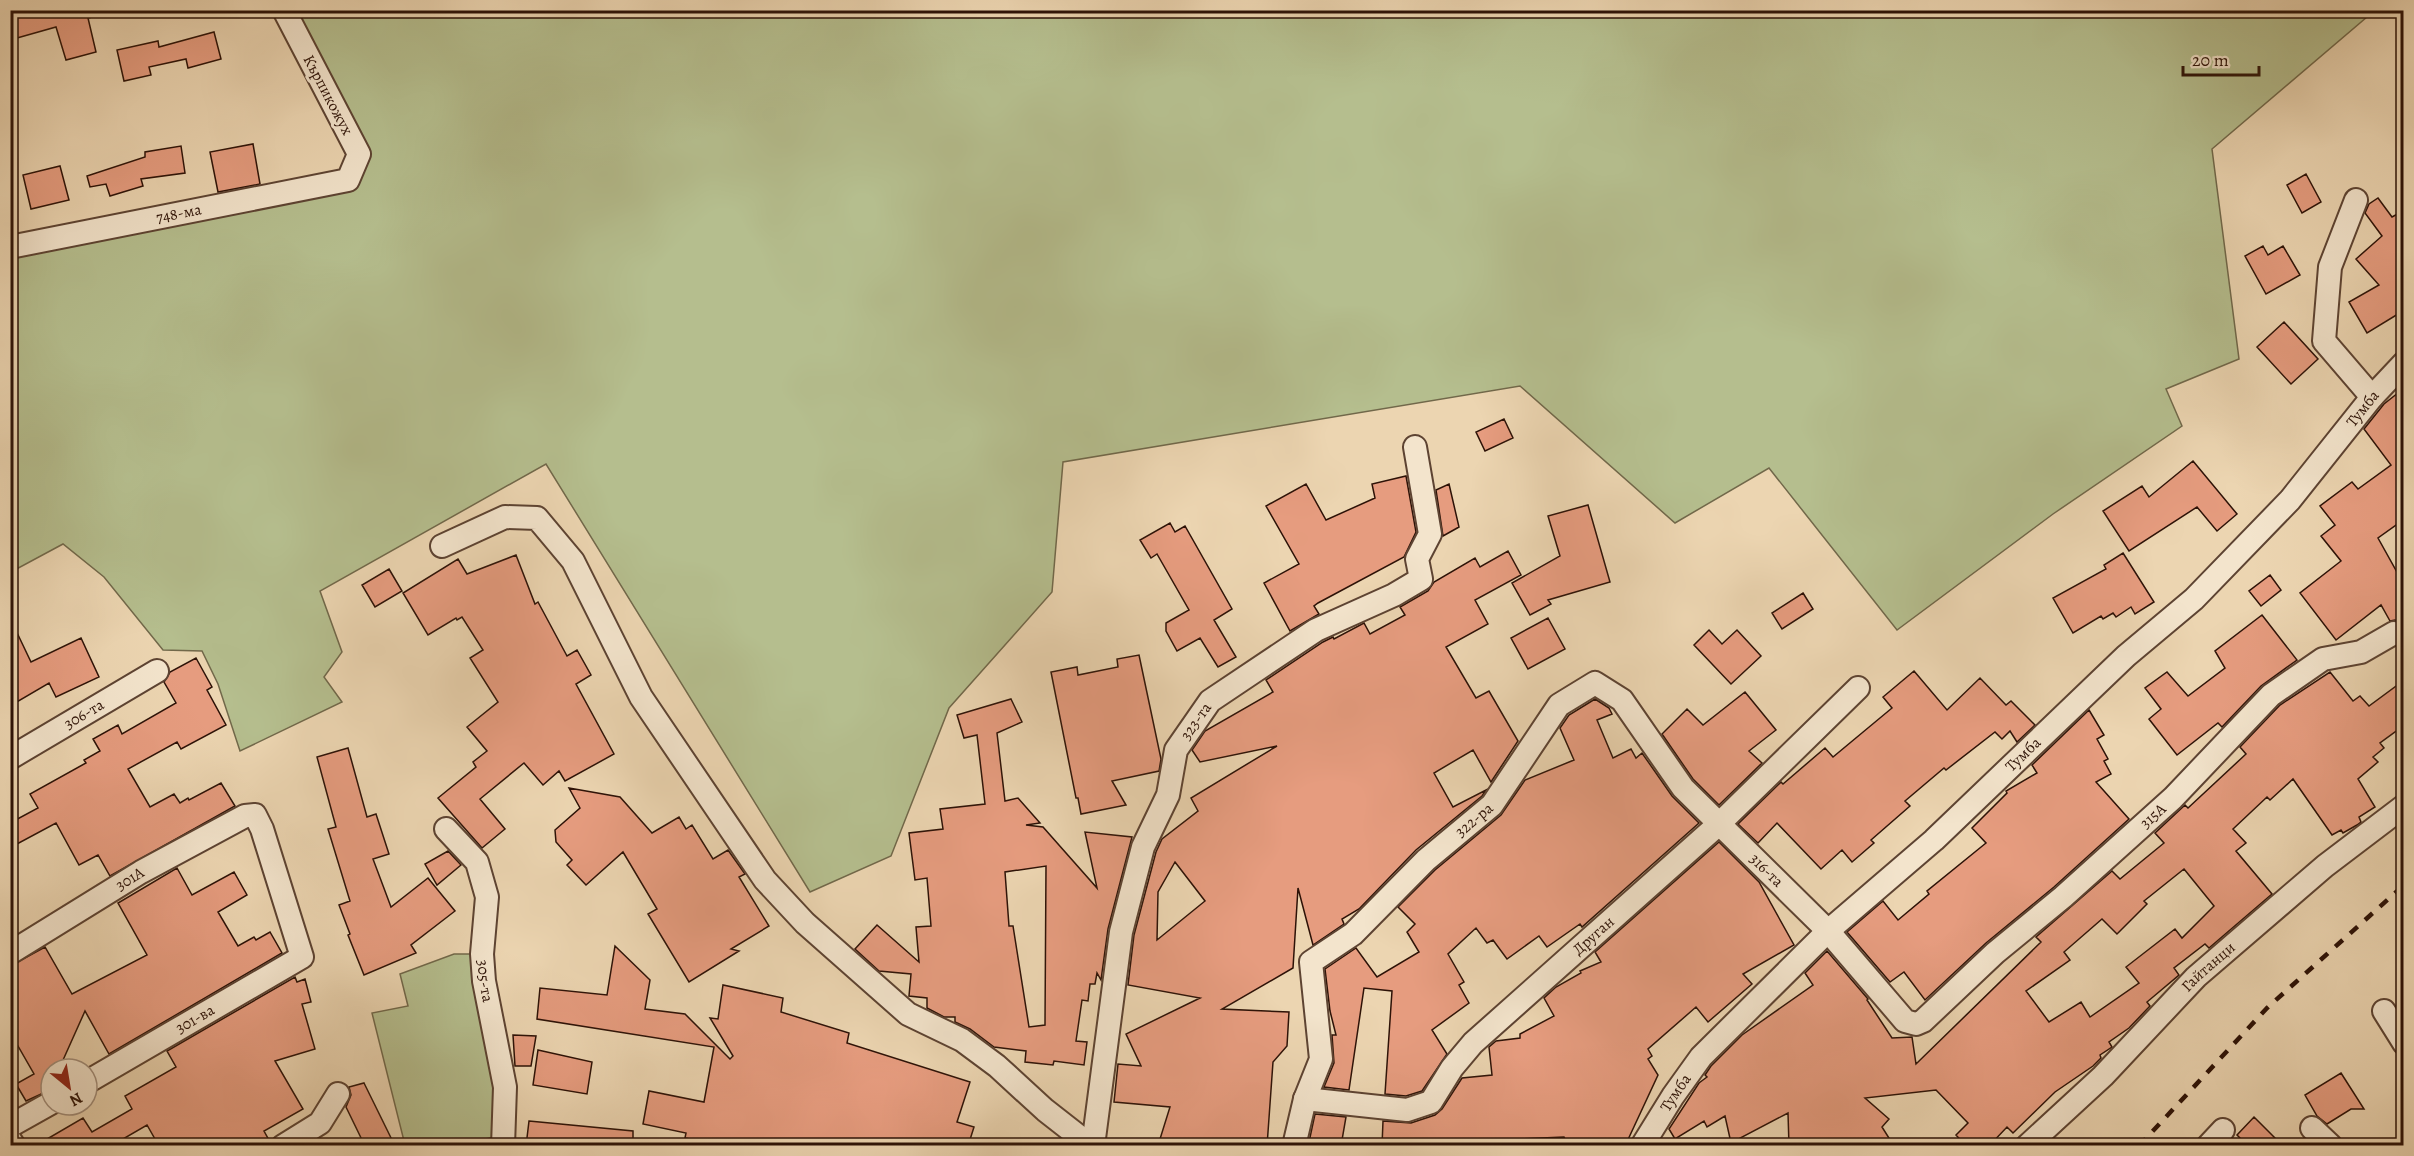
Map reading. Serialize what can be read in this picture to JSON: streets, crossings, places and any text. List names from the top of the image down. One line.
{"streets":{"street":["Кърпикожух","748-ма","Тумба","306-та","323-та","315А","322-ра","316-та","301А","Друган","Гайтанци","305-та","301-ва"]},"crossings":[["Кърпикожух","748-ма"],["Тумба","316-та"],["315А","316-та"],["322-ра","316-та"],["322-ра","Друган"],["316-та","Друган"],["301А","301-ва"]],"scale_bar":"20 m","north":"bottom right"}
